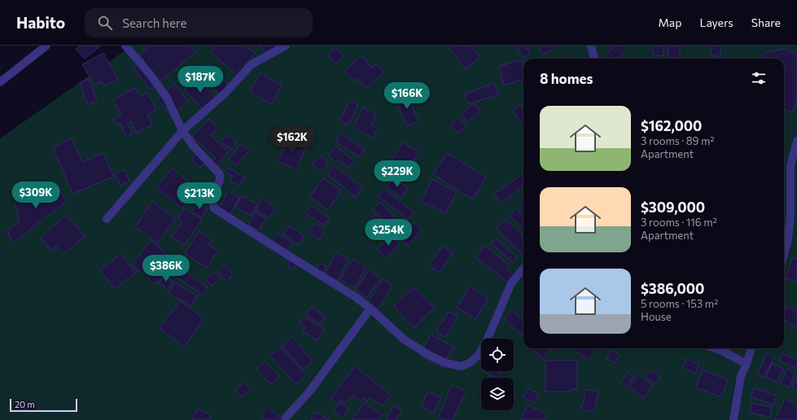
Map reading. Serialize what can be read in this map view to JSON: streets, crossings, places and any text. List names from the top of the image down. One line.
{"scale_bar":"20 m","page":{"header":"Habito","search":"Search here","nav":["Map","Layers","Share"],"heading":"8 homes","price":["$187K","$166K","$162K","$229K","$309K","$213K","$254K","$386K"],"list":[{"name":"$162,000","note":"3 rooms · 89 m² · Apartment"},{"name":"$309,000","note":"3 rooms · 116 m² · Apartment"},{"name":"$386,000","note":"5 rooms · 153 m² · House"}],"scale":"20 m"}}
